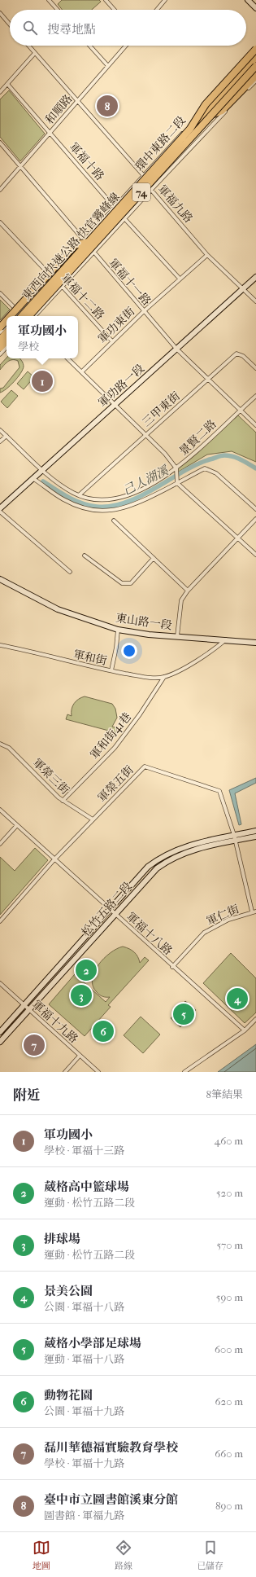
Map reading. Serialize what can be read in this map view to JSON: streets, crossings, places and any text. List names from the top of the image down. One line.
{"streets":{"highway":["74","東西向快速公路 快官霧峰線"],"street":["和順路","環中東路二段","軍福十路","軍福九路","軍福十一路","軍福十二路","軍功東街","軍功路一段","三甲東街","景賢二路","東山路一段","軍和街","軍和街41巷","軍榮三街","軍榮五街","松竹五路二段","軍仁街","軍福十八路","軍福十九路"]},"crossings":[["和順路","軍福十路"],["和順路","軍福九路"],["和順路","軍福十一路"],["環中東路二段","軍福十路"],["環中東路二段","74"],["環中東路二段","軍福九路"],["環中東路二段","東西向快速公路 快官霧峰線"],["環中東路二段","軍福十一路"],["環中東路二段","軍福十二路"],["軍福十路","軍功東街"],["74","東西向快速公路 快官霧峰線"],["74","軍福十一路"],["軍福九路","軍功東街"],["軍福九路","軍功路一段"],["東西向快速公路 快官霧峰線","軍福十一路"],["軍福十一路","軍功東街"],["軍福十一路","軍功路一段"],["軍福十一路","三甲東街"],["軍福十一路","景賢二路"],["軍福十二路","軍功東街"],["軍功路一段","景賢二路"],["三甲東街","景賢二路"],["東山路一段","軍和街"],["軍和街","軍和街41巷"],["軍和街41巷","軍榮三街"],["軍榮三街","軍榮五街"],["軍榮五街","松竹五路二段"],["軍榮五街","軍仁街"],["軍榮五街","軍福十八路"],["松竹五路二段","軍福十八路"],["松竹五路二段","軍福十九路"],["軍仁街","軍福十八路"]],"water":["己人湖溪"],"page":{"search":"搜尋地點","pins":["8","1","2","3","4","5","6","7"],"popup":["軍功國小","學校"],"heading":["附近","8筆結果"],"list":[{"mark":"1","name":"軍功國小","note":"學校 · 軍福十三路","value":"460 m"},{"mark":"2","name":"葳格高中籃球場","note":"運動 · 松竹五路二段","value":"520 m"},{"mark":"3","name":"排球場","note":"運動 · 松竹五路二段","value":"570 m"},{"mark":"4","name":"景美公園","note":"公園 · 軍福十八路","value":"590 m"},{"mark":"5","name":"葳格小學部足球場","note":"運動 · 軍福十八路","value":"600 m"},{"mark":"6","name":"動物花園","note":"公園 · 軍福十九路","value":"620 m"},{"mark":"7","name":"磊川華德福實驗教育學校","note":"學校 · 軍福十九路","value":"660 m"},{"mark":"8","name":"臺中市立圖書館溪東分館","note":"圖書館 · 軍福九路","value":"890 m"}],"nav":["地圖","路線","已儲存"]}}
